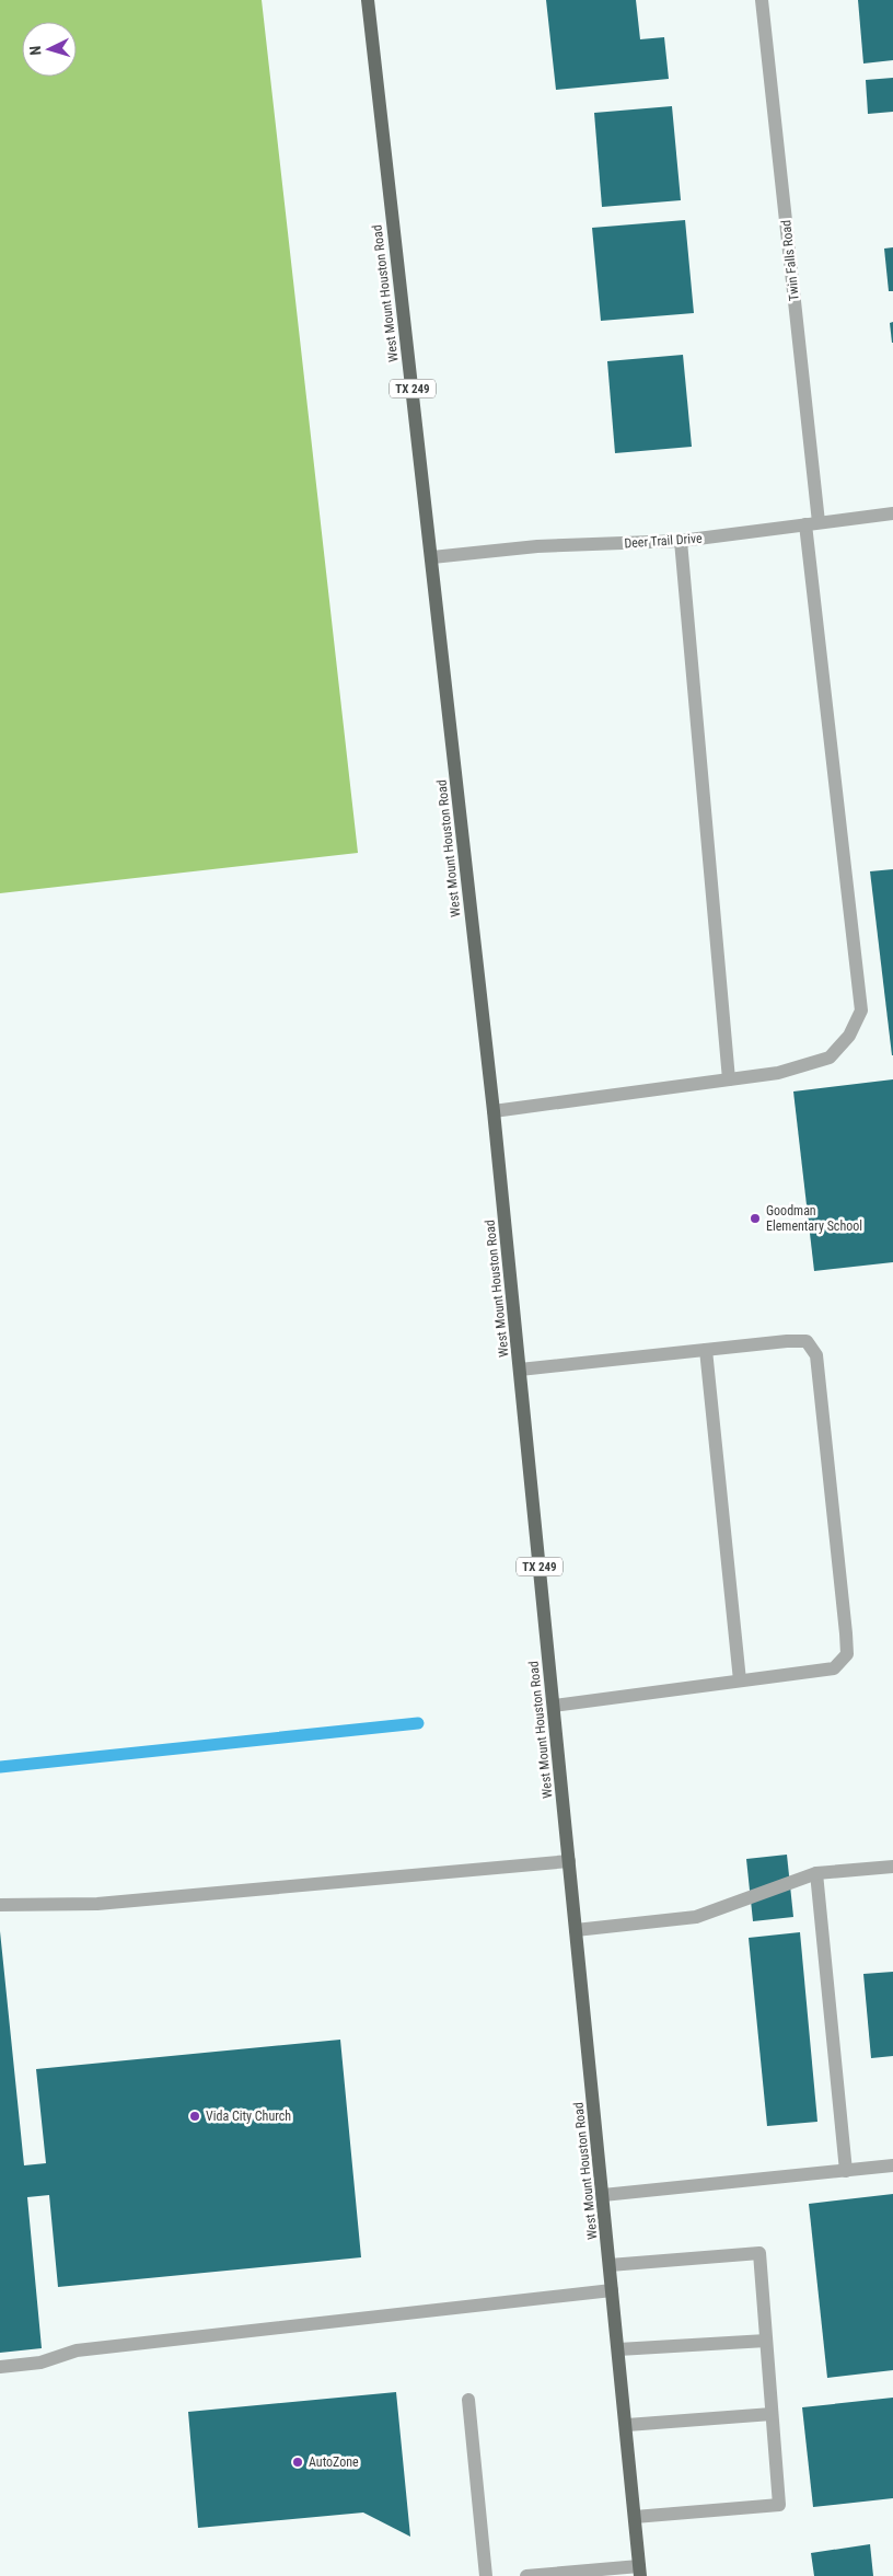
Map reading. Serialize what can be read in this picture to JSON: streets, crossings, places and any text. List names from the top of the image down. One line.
{"streets":{"main road":["West Mount Houston Road","TX 249"],"street":["Twin Falls Road","Deer Trail Drive"]},"crossings":[["Twin Falls Road","West Mount Houston Road"],["Twin Falls Road","Deer Trail Drive"],["West Mount Houston Road","Deer Trail Drive"]],"places":["Goodman Elementary School","Vida City Church","AutoZone"],"north":"left"}
